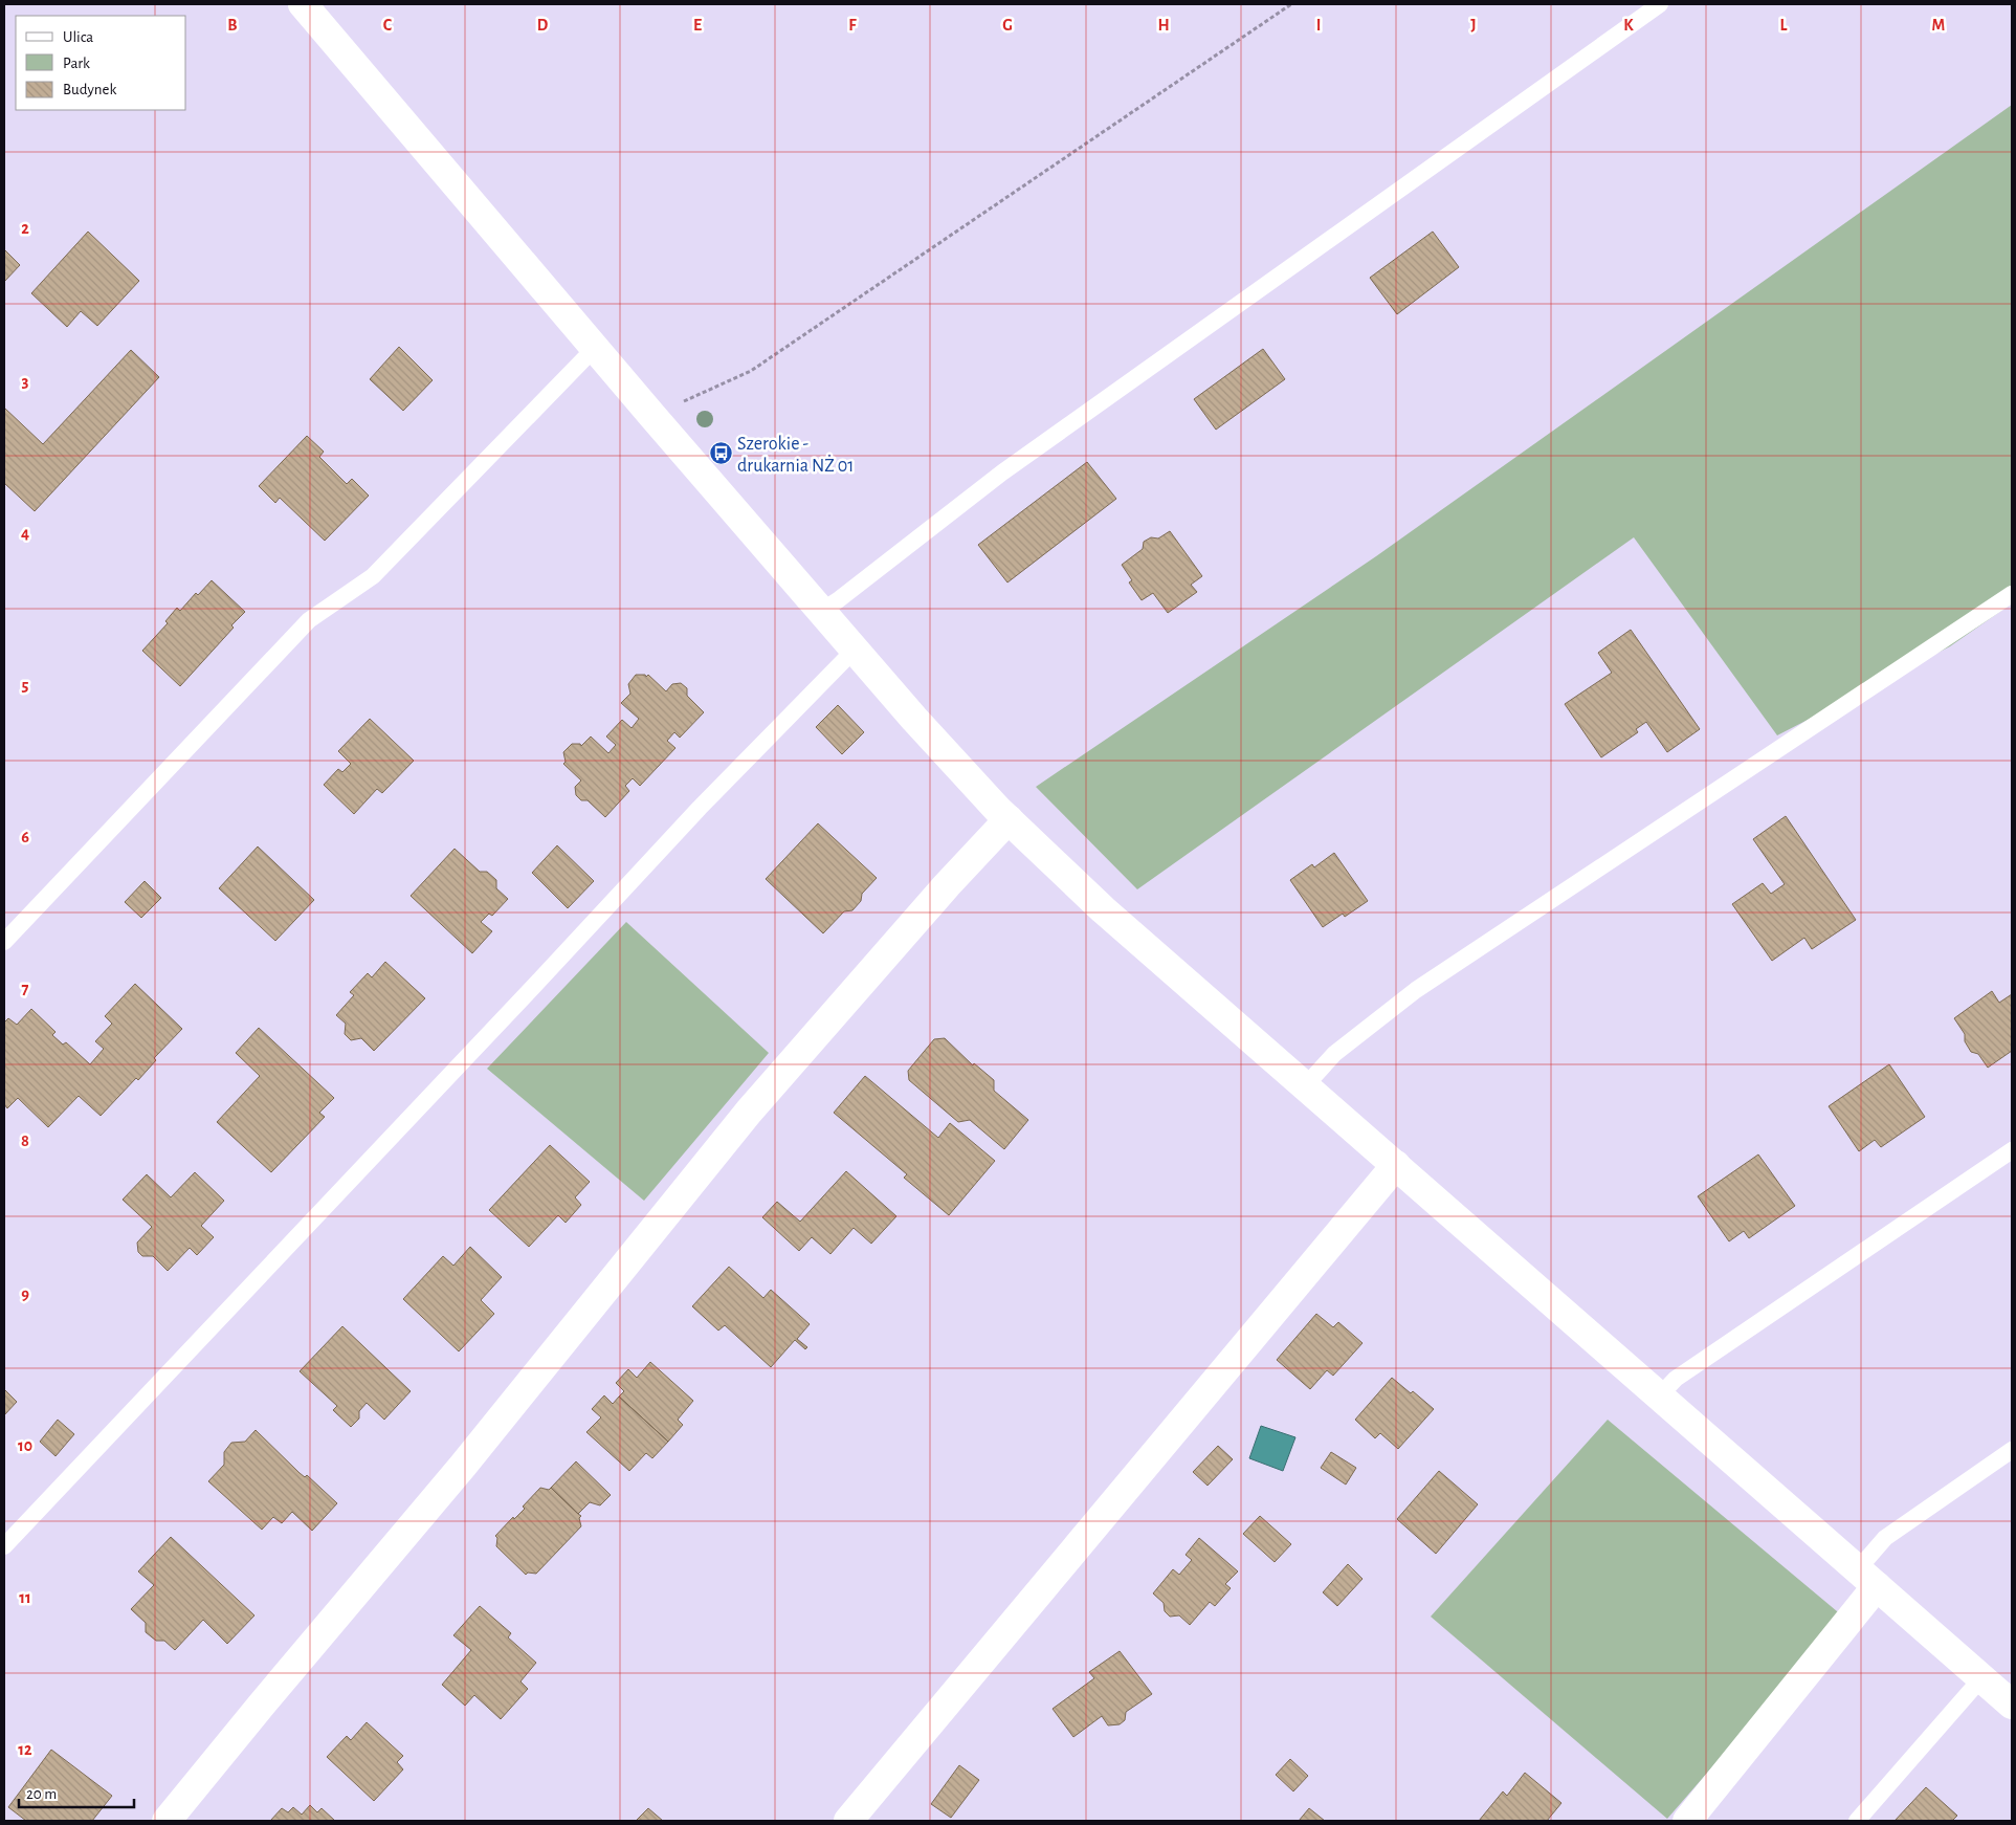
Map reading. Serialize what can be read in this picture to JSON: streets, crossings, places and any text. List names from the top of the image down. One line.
{"places":{"bus stop":["Szerokie - drukarnia NŻ 01"]},"legend":["Ulica","Park","Budynek"],"scale_bar":"20 m","grid":{"columns":["B","C","D","E","F","G","H","I","J","K","L","M"],"rows":["2","3","4","5","6","7","8","9","10","11","12"]}}
